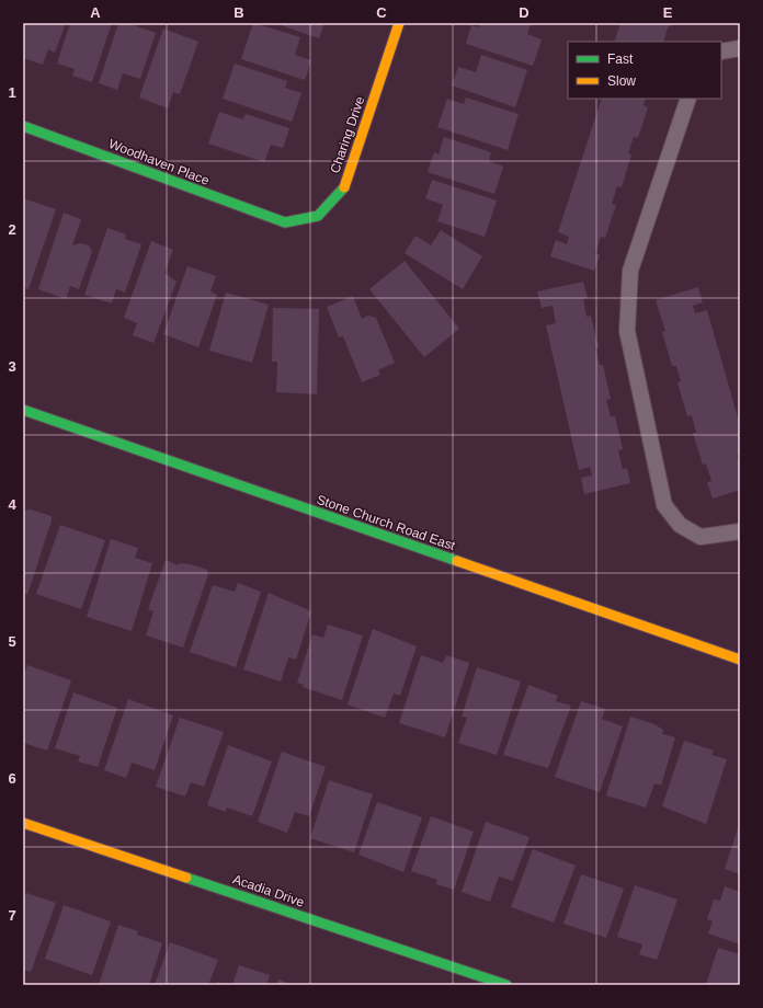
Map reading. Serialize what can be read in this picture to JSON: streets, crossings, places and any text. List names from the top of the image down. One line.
{"streets":{"street":["Charing Drive","Woodhaven Place","Stone Church Road East","Acadia Drive"]},"crossings":[["Charing Drive","Woodhaven Place"]],"legend":["Fast","Slow"],"grid":{"columns":["A","B","C","D","E"],"rows":["1","2","3","4","5","6","7"]}}
